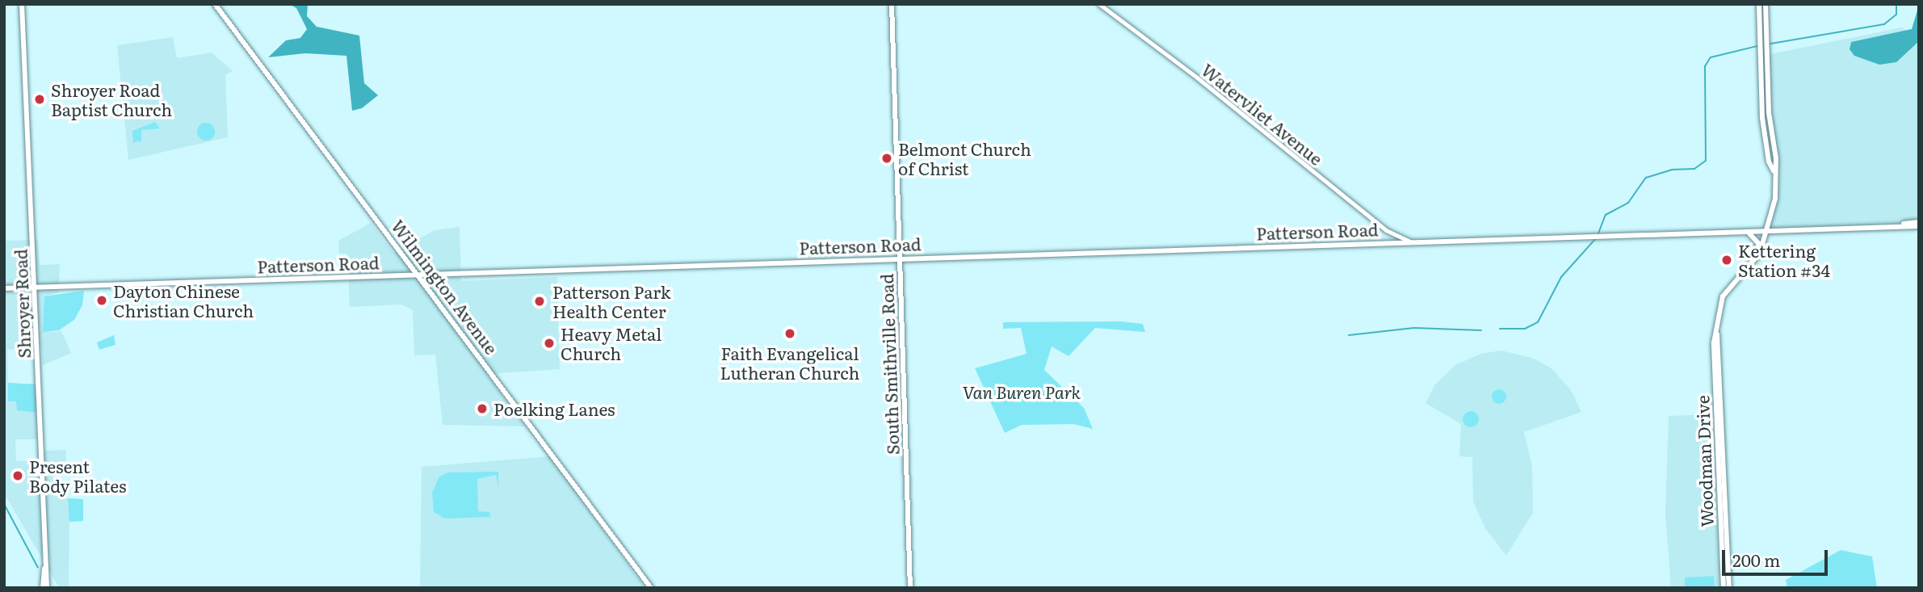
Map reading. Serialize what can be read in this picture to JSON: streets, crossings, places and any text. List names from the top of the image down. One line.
{"streets":{"main road":["Patterson Road","Wilmington Avenue","Shroyer Road","South Smithville Road","Woodman Drive"],"street":["Watervliet Avenue"]},"crossings":[["Watervliet Avenue","Patterson Road"],["Patterson Road","Wilmington Avenue"],["Patterson Road","Shroyer Road"],["Patterson Road","South Smithville Road"],["Patterson Road","Woodman Drive"]],"parks":["Van Buren Park"],"places":["Shroyer Road Baptist Church","Belmont Church of Christ","Kettering Station #34","Dayton Chinese Christian Church","Patterson Park Health Center","Faith Evangelical Lutheran Church","Heavy Metal Church","Poelking Lanes","Present Body Pilates"],"scale_bar":"200 m"}
